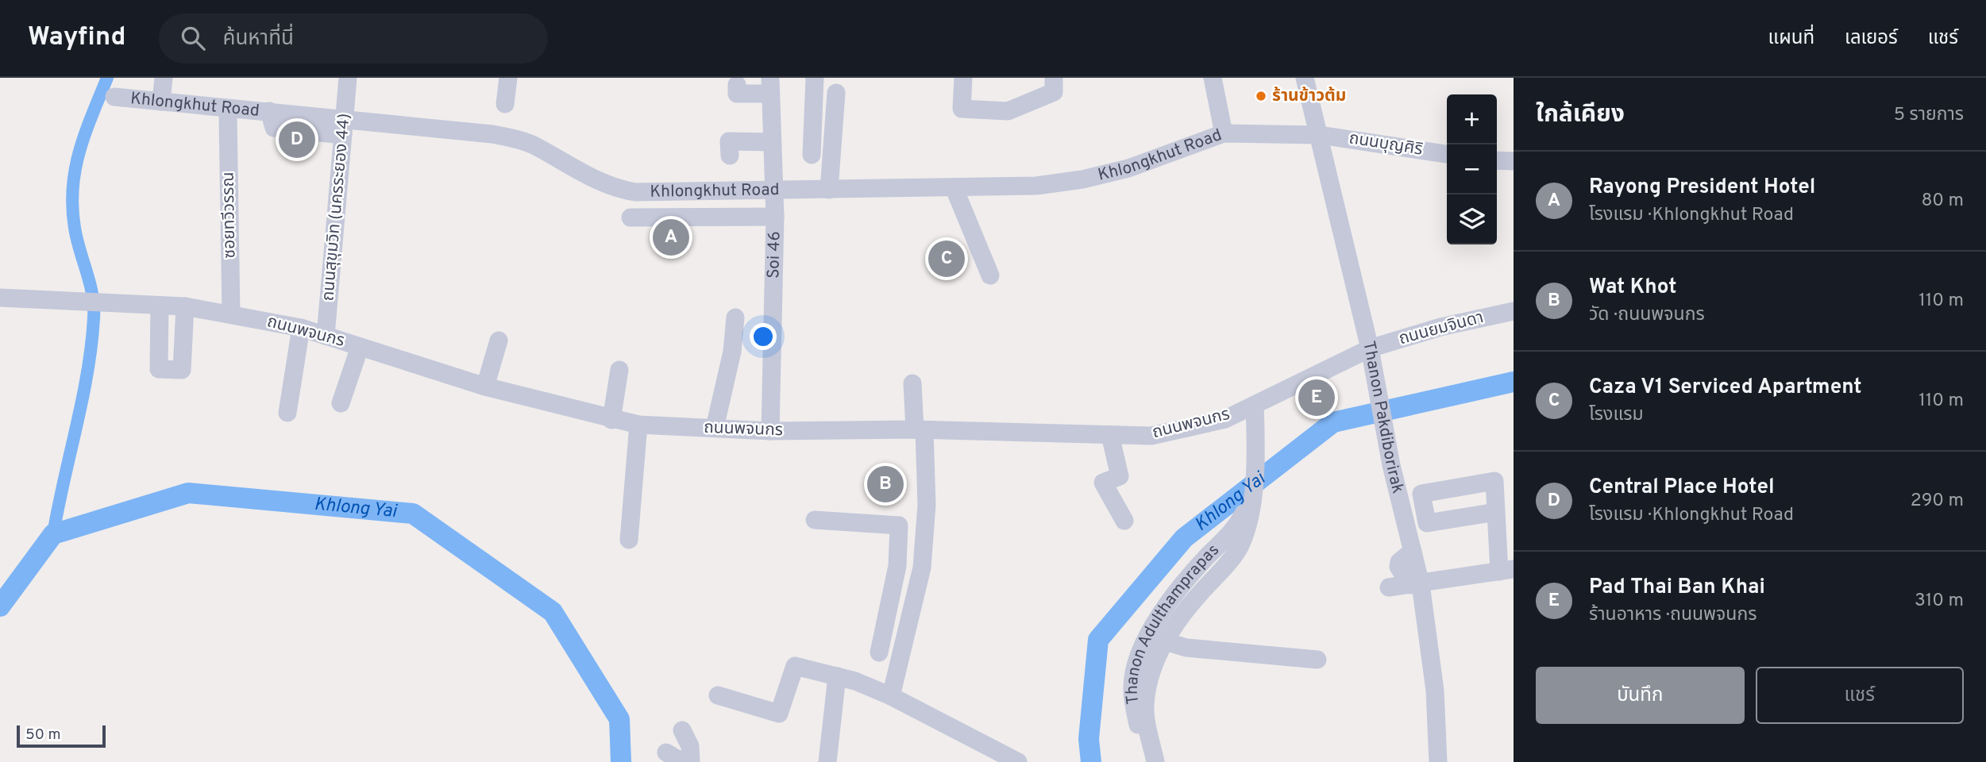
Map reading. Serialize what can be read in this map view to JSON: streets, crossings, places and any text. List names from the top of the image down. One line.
{"streets":{"street":["Khlongkhut Road","ถนนบุญศิริ","ถนนสุขุมวิท (นครระยอง 44)","ซอยทวีวรรณ","Soi 46","ถนนยมจินดา","ถนนพจนกร","Thanon Pakdiborirak","Thanon Adulthamprapas"]},"crossings":[["Khlongkhut Road","ถนนบุญศิริ"],["Khlongkhut Road","ถนนสุขุมวิท (นครระยอง 44)"],["Khlongkhut Road","Soi 46"],["Khlongkhut Road","Thanon Pakdiborirak"],["ถนนบุญศิริ","Thanon Pakdiborirak"],["ถนนสุขุมวิท (นครระยอง 44)","ถนนพจนกร"],["ซอยทวีวรรณ","ถนนพจนกร"],["Soi 46","ถนนพจนกร"],["ถนนยมจินดา","ถนนพจนกร"],["ถนนยมจินดา","Thanon Pakdiborirak"],["ถนนพจนกร","Thanon Pakdiborirak"],["ถนนพจนกร","Thanon Adulthamprapas"]],"water":["Khlong Yai"],"places":["ร้านข้าวต้ม"],"scale_bar":"50 m","page":{"header":"Wayfind","search":"ค้นหาที่นี่","nav":["แผนที่","เลเยอร์","แชร์"],"heading":["ใกล้เคียง","5 รายการ"],"map_buttons":["+","−"],"pins":["D","A","C","E","B"],"list":[{"mark":"A","name":"Rayong President Hotel","note":"โรงแรม · Khlongkhut Road","value":"80 m"},{"mark":"B","name":"Wat Khot","note":"วัด · ถนนพจนกร","value":"110 m"},{"mark":"C","name":"Caza V1 Serviced Apartment","note":"โรงแรม","value":"110 m"},{"mark":"D","name":"Central Place Hotel","note":"โรงแรม · Khlongkhut Road","value":"290 m"},{"mark":"E","name":"Pad Thai Ban Khai","note":"ร้านอาหาร · ถนนพจนกร","value":"310 m"}],"buttons":["บันทึก","แชร์"],"scale":"50 m"}}
